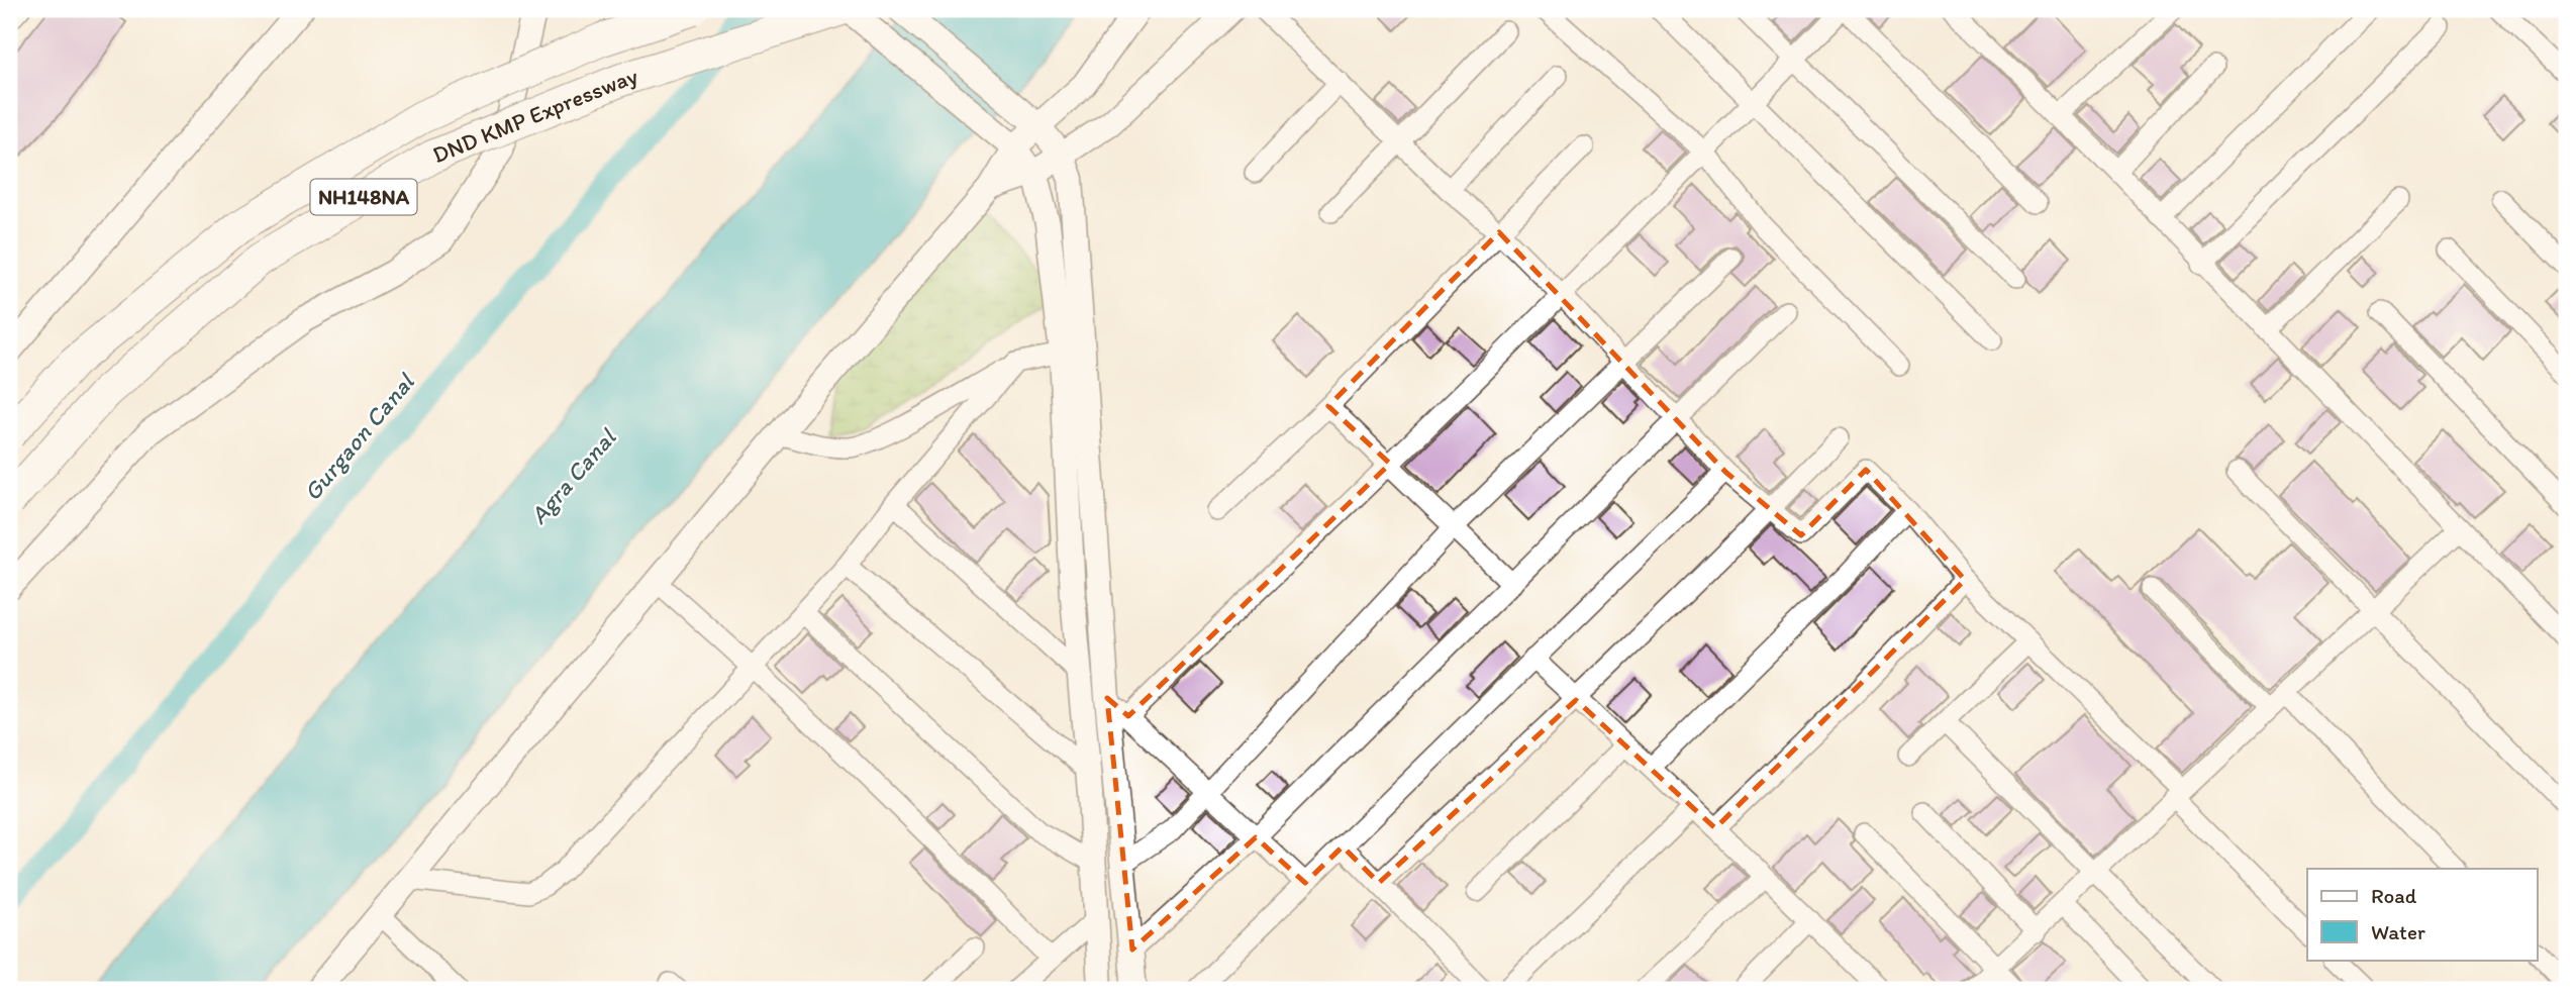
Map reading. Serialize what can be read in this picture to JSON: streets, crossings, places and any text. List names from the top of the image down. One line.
{"streets":{"highway":["DND KMP Expressway","NH148NA"]},"water":["Gurgaon Canal","Agra Canal"],"legend":["Road","Water"]}
